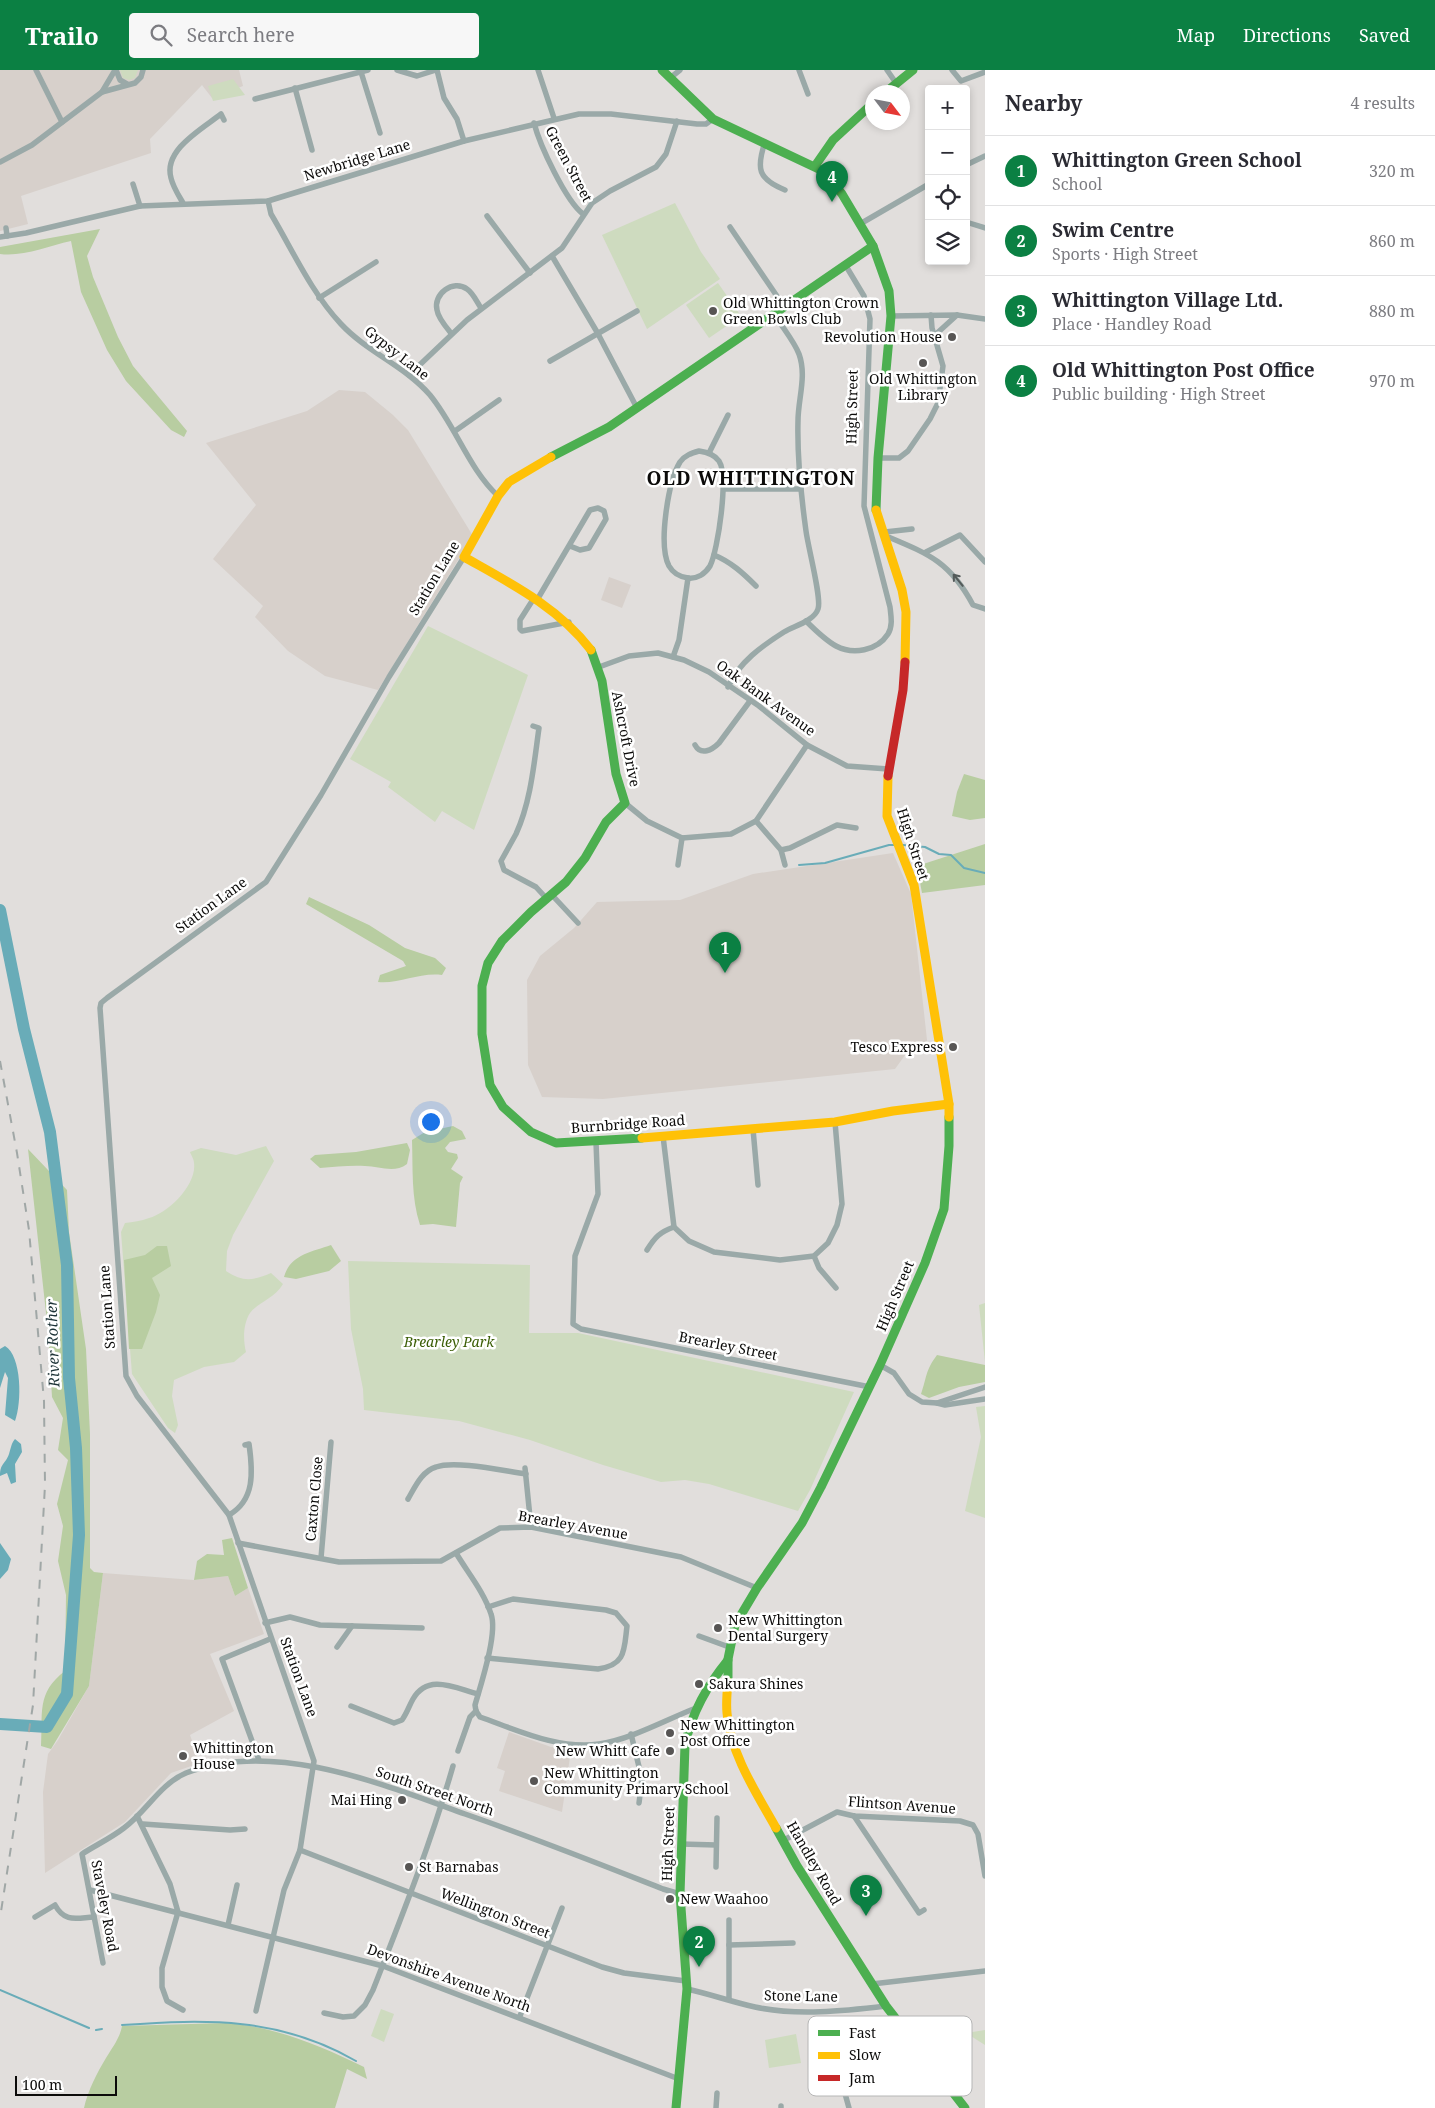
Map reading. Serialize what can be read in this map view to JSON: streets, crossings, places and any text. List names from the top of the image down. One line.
{"streets":{"main road":["High Street","Station Lane","Ashcroft Drive","Burnbridge Road","Handley Road"],"street":["Newbridge Lane","Green Street","Gypsy Lane","Oak Bank Avenue","Brearley Street","Caxton Close","Brearley Avenue","South Street North","Flintson Avenue","Staveley Road","Wellington Street","Devonshire Avenue North","Stone Lane"]},"crossings":[["Newbridge Lane","Green Street"],["Newbridge Lane","Gypsy Lane"],["Newbridge Lane","High Street"],["Gypsy Lane","Station Lane"],["High Street","Station Lane"],["High Street","Oak Bank Avenue"],["High Street","Burnbridge Road"],["High Street","Brearley Street"],["High Street","Brearley Avenue"],["High Street","South Street North"],["High Street","Handley Road"],["High Street","Wellington Street"],["High Street","Devonshire Avenue North"],["High Street","Stone Lane"],["Station Lane","Ashcroft Drive"],["Station Lane","Brearley Avenue"],["Station Lane","South Street North"],["Oak Bank Avenue","Ashcroft Drive"],["Ashcroft Drive","Burnbridge Road"],["Burnbridge Road","Brearley Street"],["Caxton Close","Brearley Avenue"],["South Street North","Staveley Road"],["Flintson Avenue","Handley Road"],["Handley Road","Stone Lane"],["Staveley Road","Devonshire Avenue North"],["Wellington Street","Stone Lane"]],"districts":["OLD WHITTINGTON"],"water":["River Rother"],"parks":["Brearley Park"],"places":["Old Whittington Crown Green Bowls Club","Revolution House","Old Whittington Library","Tesco Express","New Whittington Dental Surgery","Sakura Shines","New Whittington Post Office","New Whitt Cafe","Whittington House","New Whittington Community Primary School","Mai Hing","St Barnabas","New Waahoo"],"legend":["Fast","Slow","Jam"],"scale_bar":"100 m","north":"bottom right","page":{"header":"Trailo","search":"Search here","nav":["Map","Directions","Saved"],"heading":["Nearby","4 results"],"map_buttons":["+","−"],"list":[{"mark":"1","name":"Whittington Green School","note":"School","value":"320 m"},{"mark":"2","name":"Swim Centre","note":"Sports · High Street","value":"860 m"},{"mark":"3","name":"Whittington Village Ltd.","note":"Place · Handley Road","value":"880 m"},{"mark":"4","name":"Old Whittington Post Office","note":"Public building · High Street","value":"970 m"}],"pins":["4","1","3","2"],"scale":"100 m"}}
